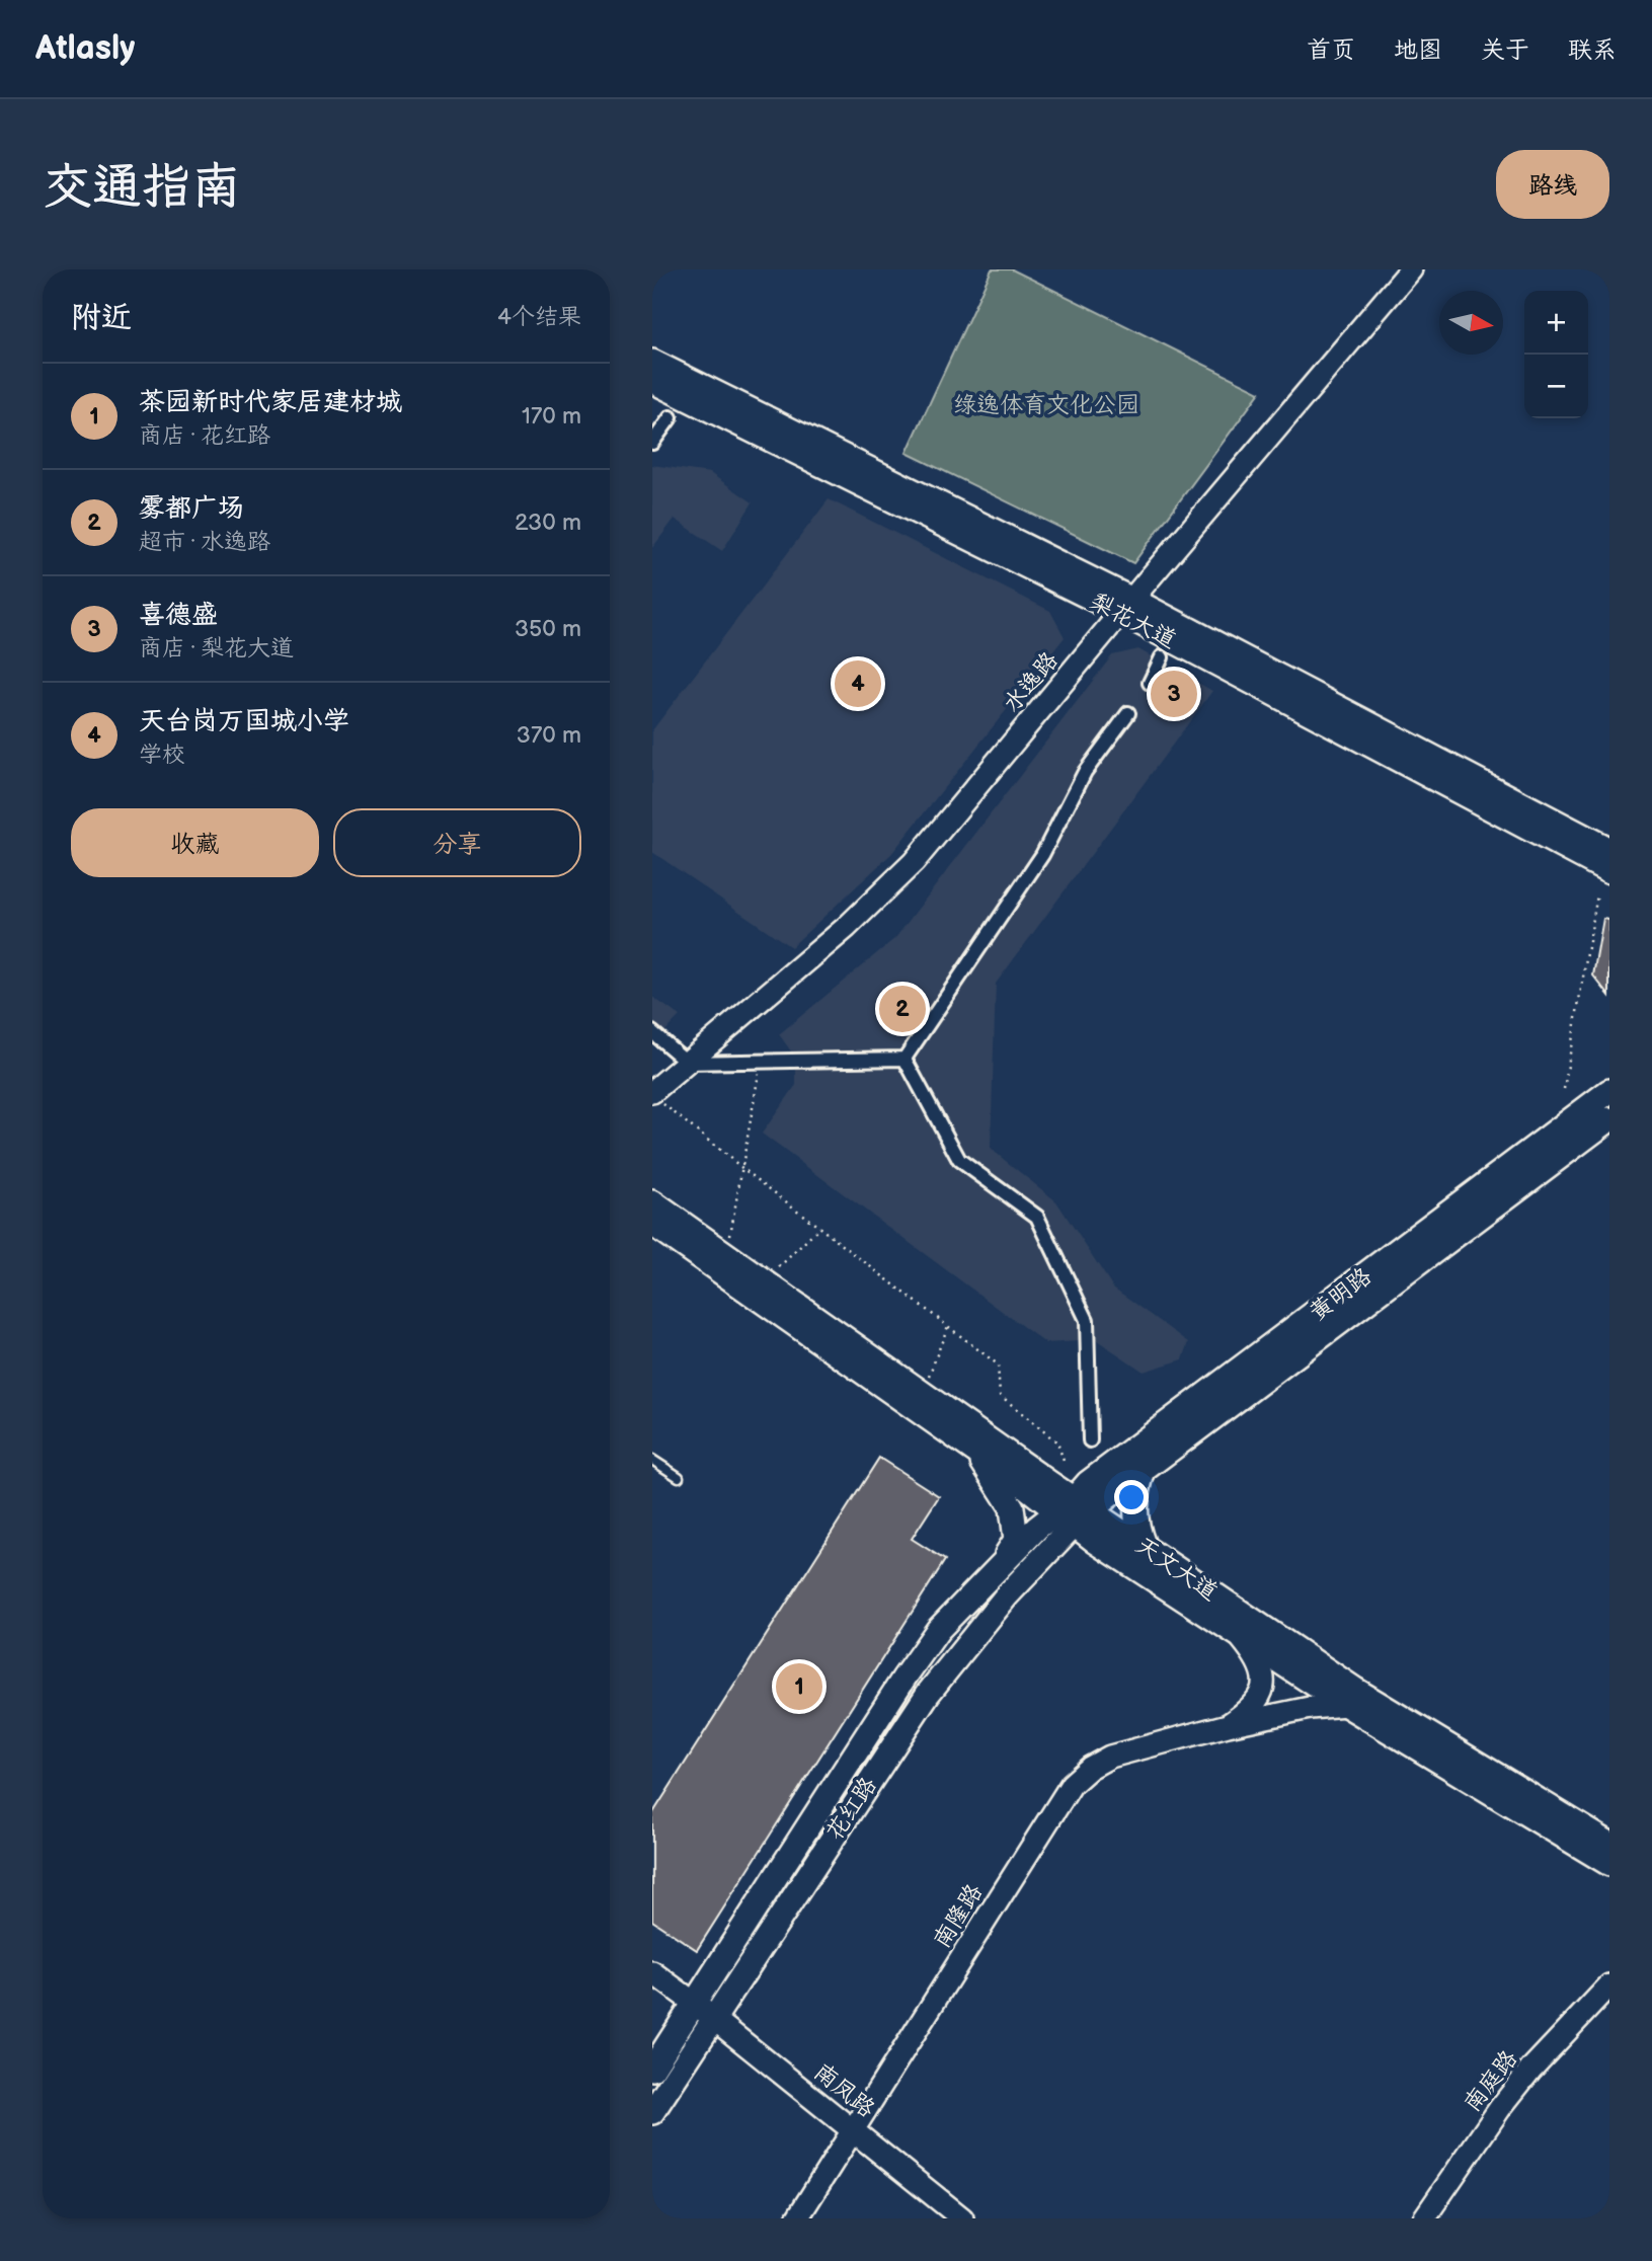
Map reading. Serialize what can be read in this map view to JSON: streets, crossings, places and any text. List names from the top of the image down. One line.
{"streets":{"main road":["梨花大道","黄明路","天文大道","花红路"],"street":["水逸路","南隆路","南庭路","南凤路"]},"crossings":[["梨花大道","水逸路"],["黄明路","天文大道"],["黄明路","花红路"],["天文大道","花红路"],["天文大道","南隆路"],["花红路","南凤路"],["南隆路","南凤路"]],"parks":["绿逸体育文化公园"],"north":"right","page":{"header":"Atlasly","nav":["首页","地图","关于","联系"],"buttons":["路线",["收藏","分享"]],"title":"交通指南","heading":["附近","4个结果"],"map_buttons":["+","−"],"list":[{"mark":"1","name":"茶园新时代家居建材城","note":"商店 · 花红路","value":"170 m"},{"mark":"2","name":"雾都广场","note":"超市 · 水逸路","value":"230 m"},{"mark":"3","name":"喜德盛","note":"商店 · 梨花大道","value":"350 m"},{"mark":"4","name":"天台岗万国城小学","note":"学校","value":"370 m"}],"pins":["4","3","2","1"]}}
